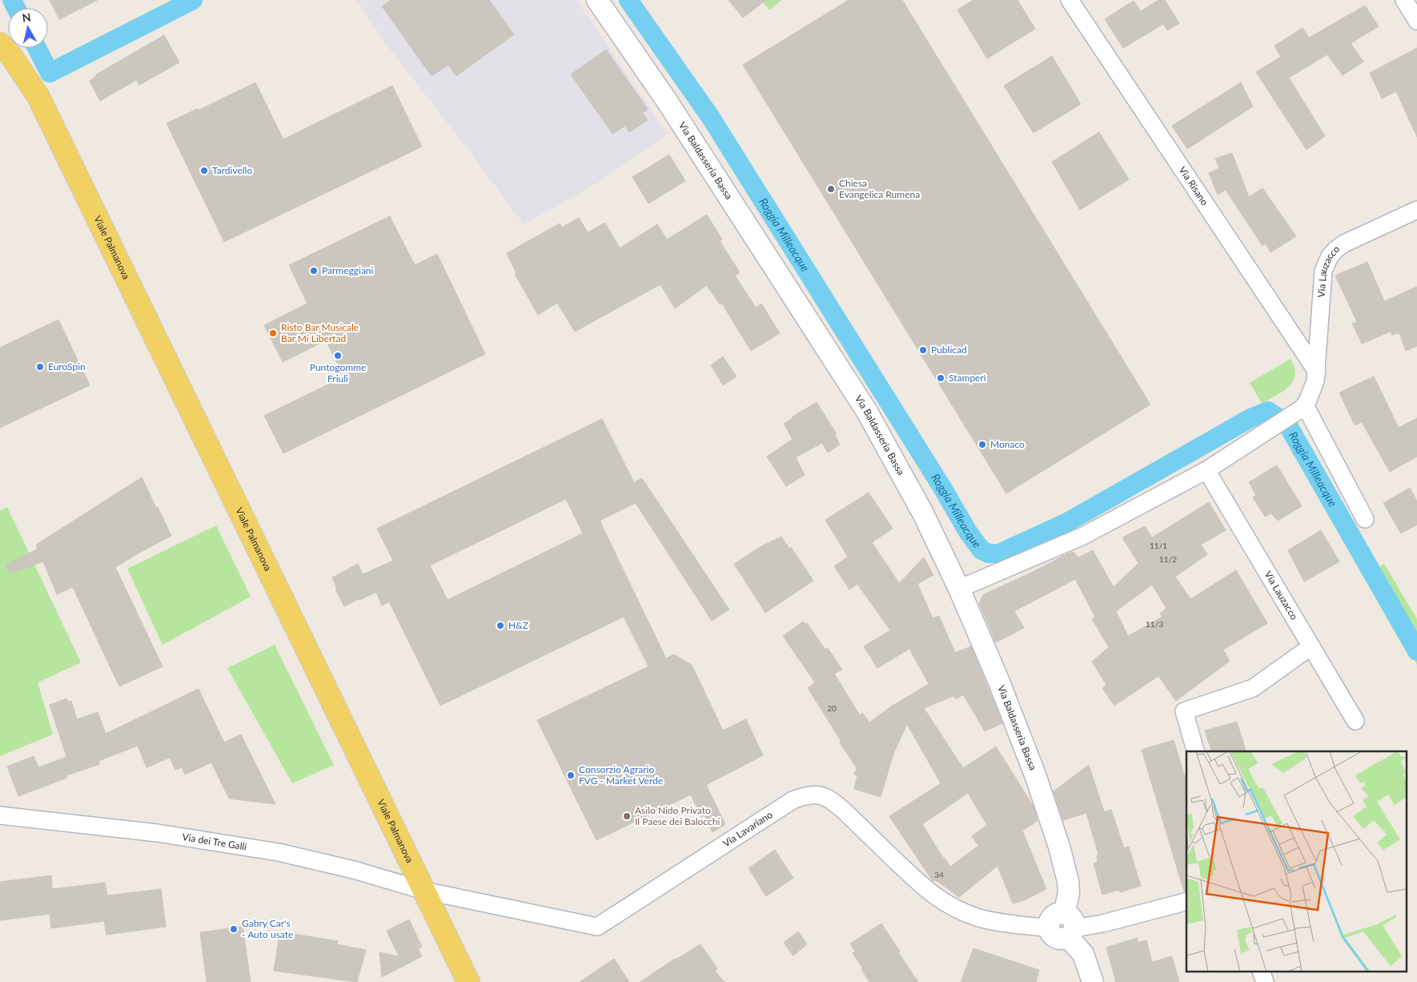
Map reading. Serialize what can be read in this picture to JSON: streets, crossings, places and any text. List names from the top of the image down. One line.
{"streets":{"main road":["Viale Palmanova"],"street":["Via Baldasseria Bassa","Via Risano","Via Lauzacco","Via Lavariano","Via dei Tre Galli"]},"crossings":[["Via Risano","Via Lauzacco"],["Viale Palmanova","Via Lavariano"],["Viale Palmanova","Via dei Tre Galli"],["Via Lavariano","Via dei Tre Galli"]],"water":["Roggia Milleacque"],"places":["Tardivello","Chiesa Evangelica Rumena","Parmeggiani","Risto Bar Musicale Bar Mi Libertad","Publicad","Puntogomme Friuli","EuroSpin","Stamperì","Monaco","H&Z","Consorzio Agrario FVG - Market Verde","Asilo Nido Privato Il Paese dei Balocchi","Gabry Car's - Auto usate"],"house_numbers":["11/1","11/2","11/3","20","34"],"north":"top"}
